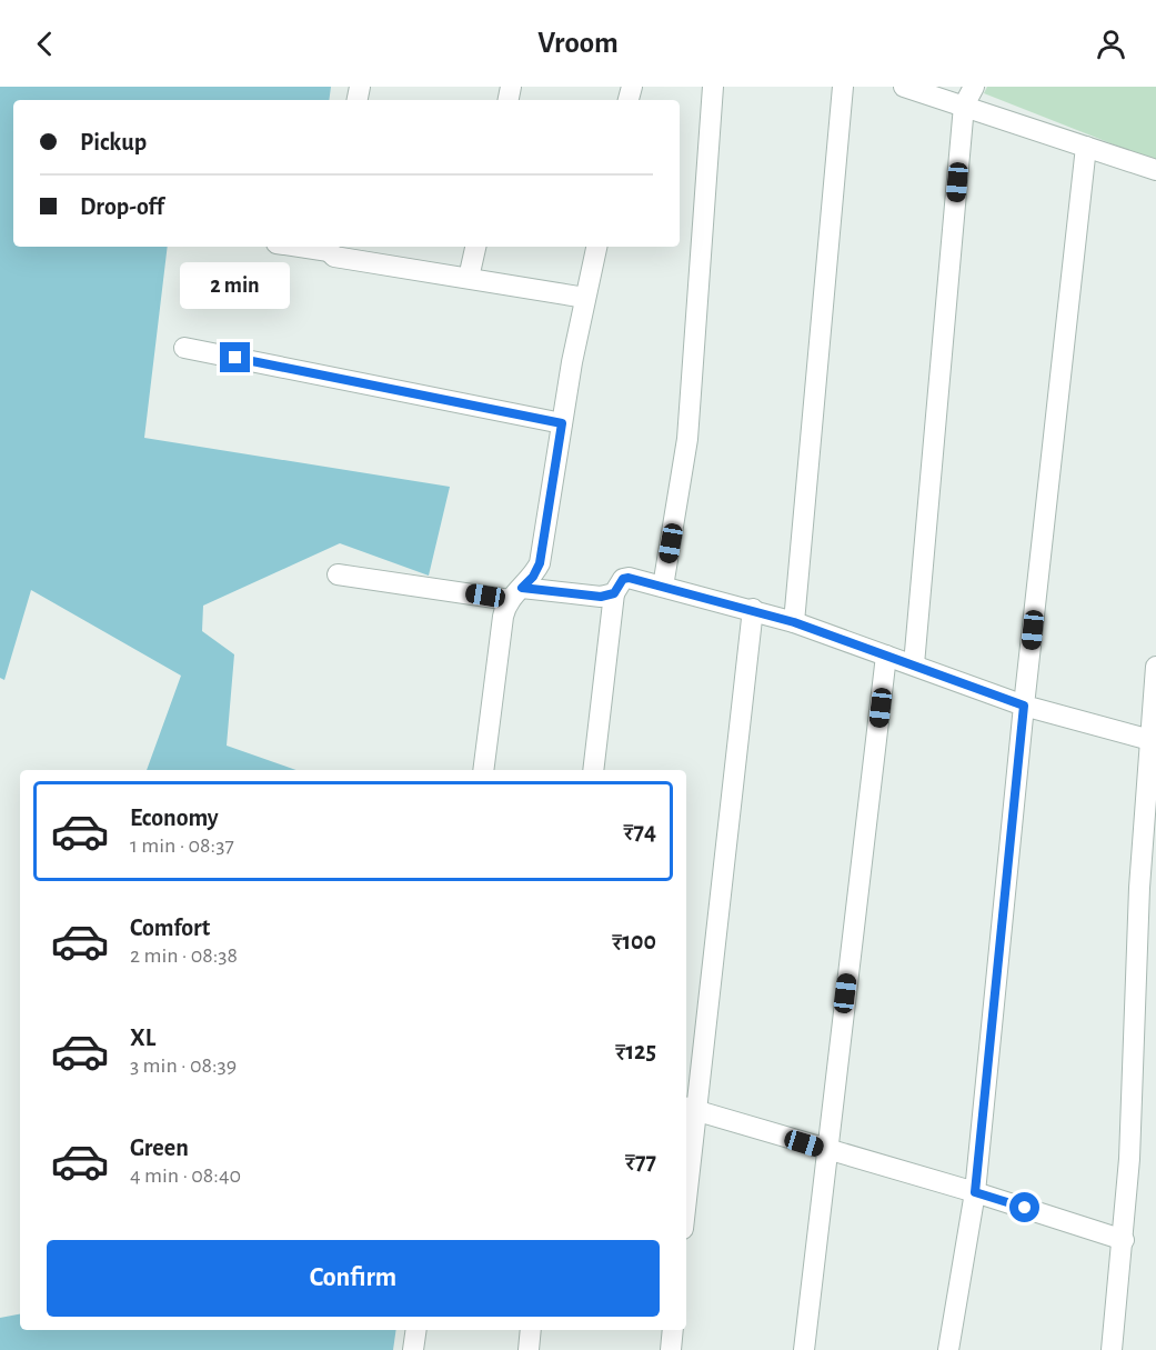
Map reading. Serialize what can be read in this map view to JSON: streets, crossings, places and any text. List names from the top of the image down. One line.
{"page":{"header":"Vroom","banner":["Pickup","Drop-off"],"bubble":"2 min","list":[{"name":"Economy","note":"1 min · 08:37","value":"₹74"},{"name":"Comfort","note":"2 min · 08:38","value":"₹100"},{"name":"XL","note":"3 min · 08:39","value":"₹125"},{"name":"Green","note":"4 min · 08:40","value":"₹77"}],"buttons":"Confirm"}}
